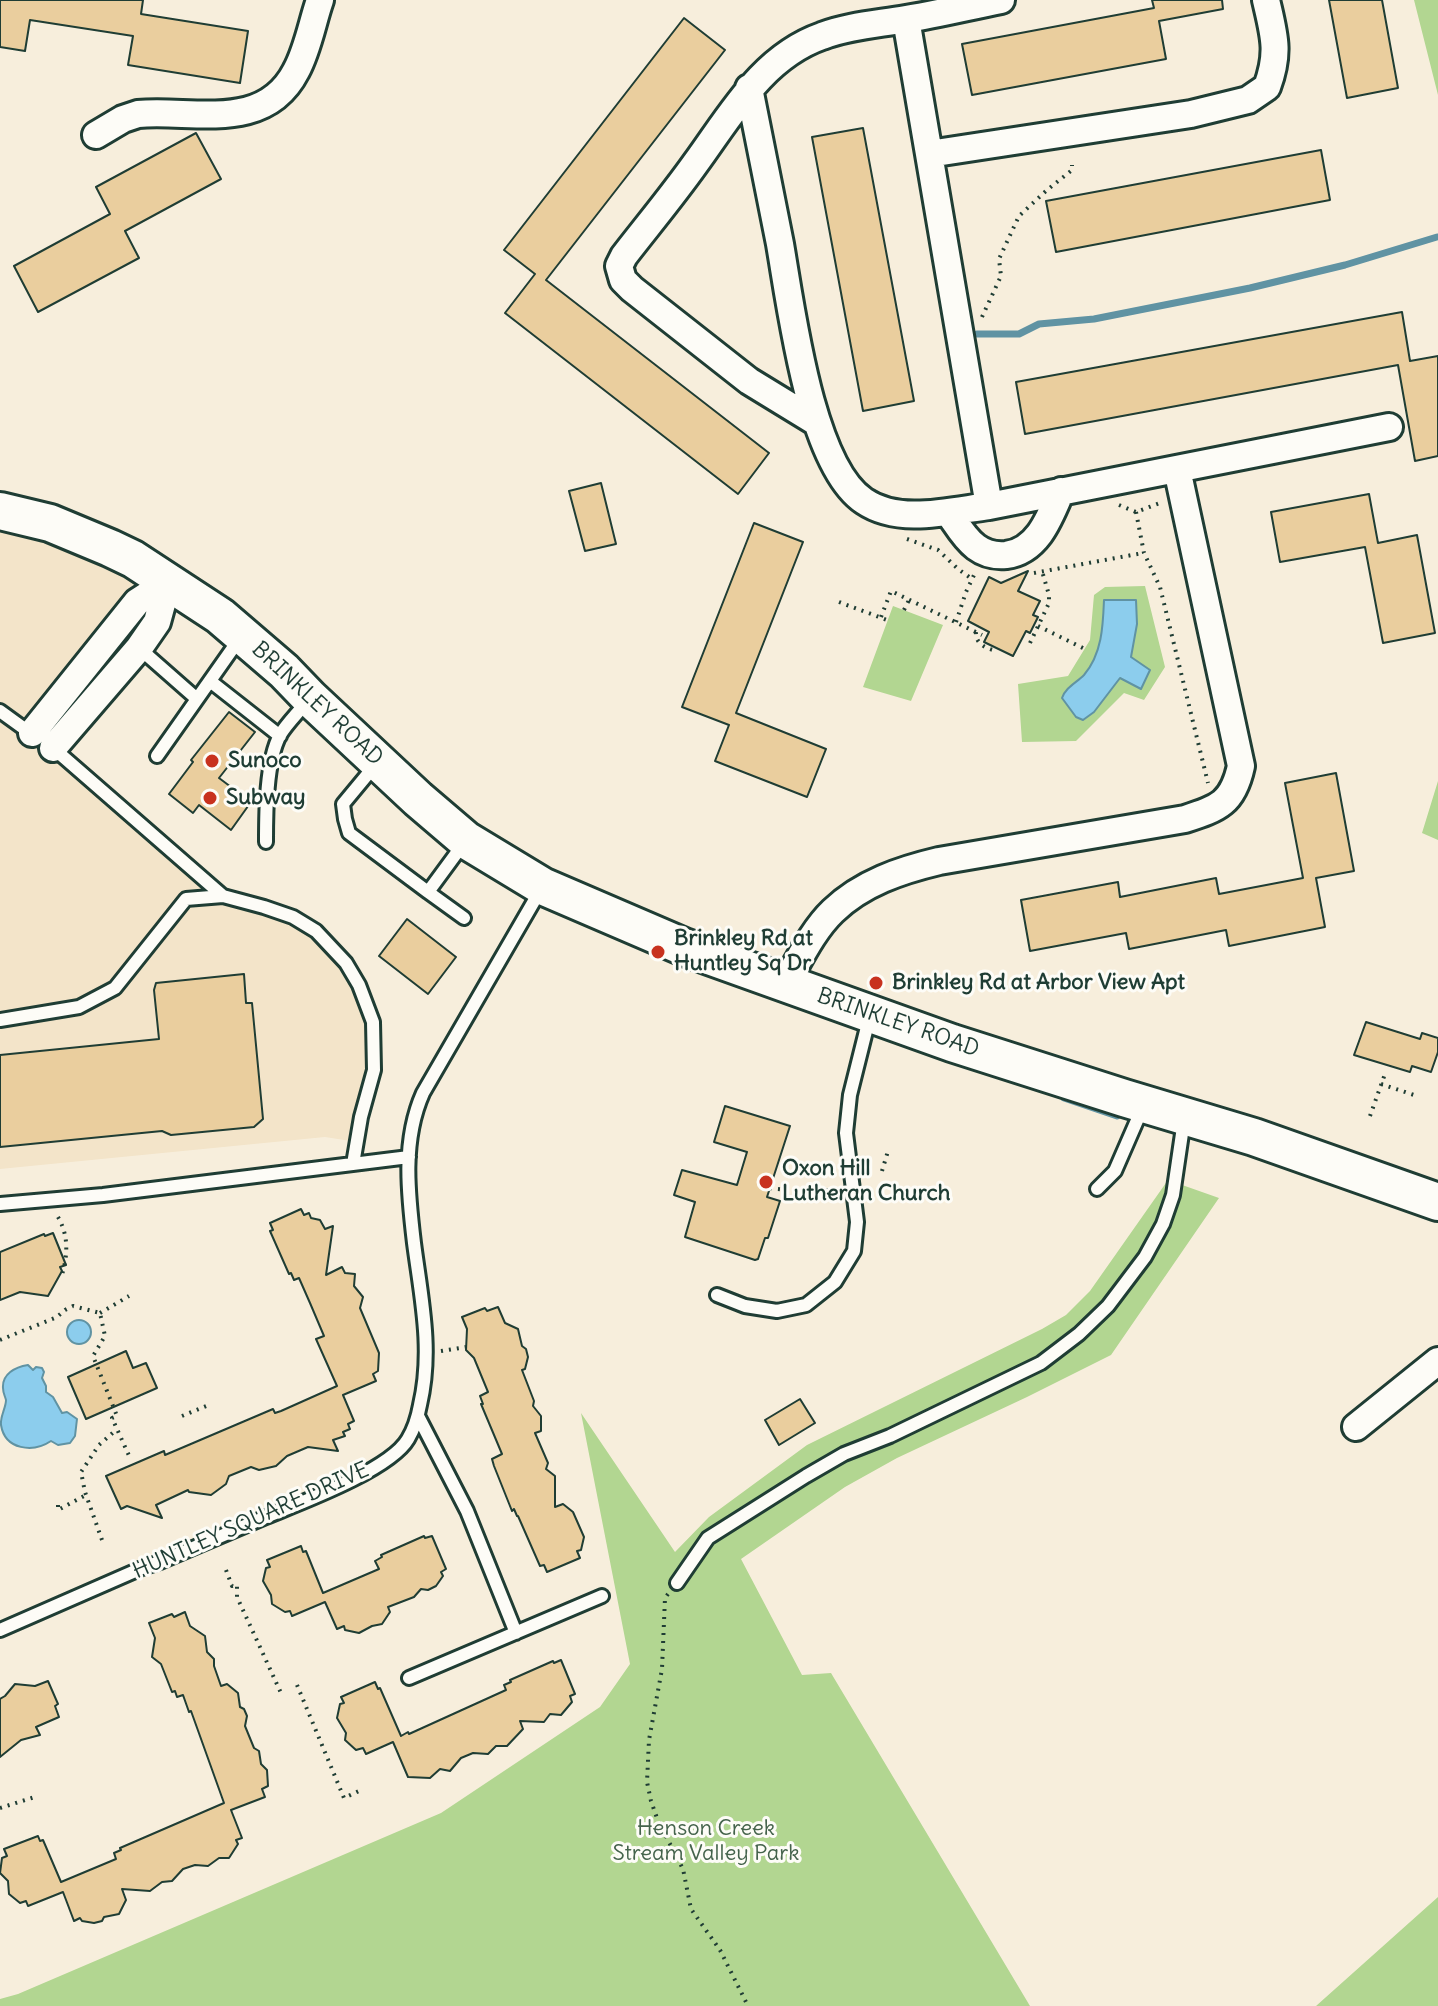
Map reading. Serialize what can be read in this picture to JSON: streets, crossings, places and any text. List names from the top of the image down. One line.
{"streets":{"main road":["BRINKLEY ROAD"],"lane":["HUNTLEY SQUARE DRIVE"]},"crossings":[["BRINKLEY ROAD","HUNTLEY SQUARE DRIVE"]],"parks":["Henson Creek Stream Valley Park"],"places":["Sunoco","Subway","Brinkley Rd at Huntley Sq Dr","Brinkley Rd at Arbor View Apt","Oxon Hill Lutheran Church"]}
